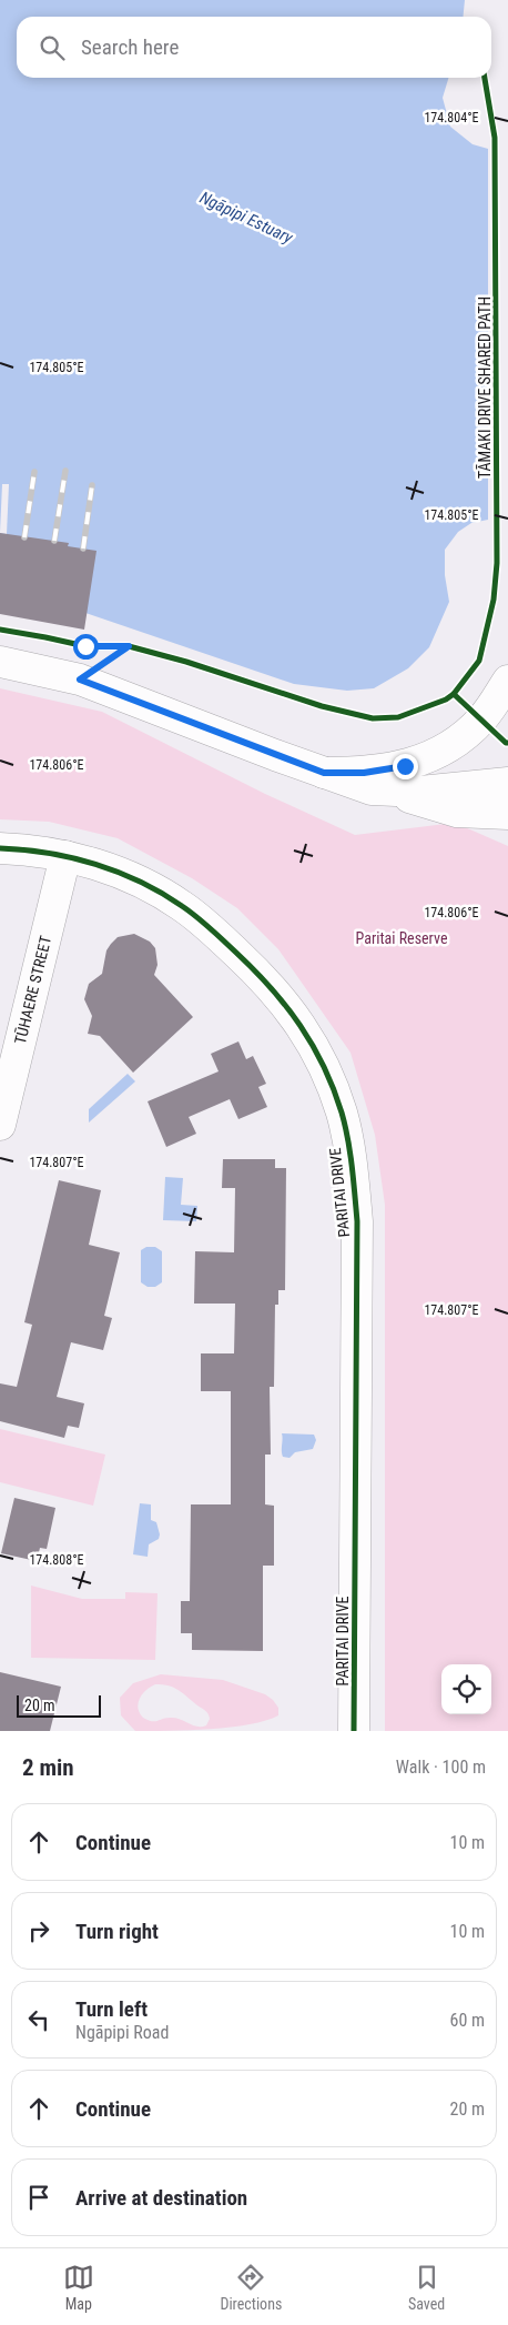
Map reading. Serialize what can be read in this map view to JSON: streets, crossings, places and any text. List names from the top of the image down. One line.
{"streets":{"street":["TŪHAERE STREET","PARITAI DRIVE"],"cycle path":["TĀMAKI DRIVE SHARED PATH"]},"crossings":[["TŪHAERE STREET","PARITAI DRIVE"]],"water":["Ngāpipi Estuary"],"parks":["Paritai Reserve"],"scale_bar":"20 m","page":{"search":"Search here","scale":"20 m","heading":["2 min","Walk · 100 m"],"list":[["Continue","10 m"],["Turn right","10 m"],["Turn left","Ngāpipi Road","60 m"],["Continue","20 m"],"Arrive at destination"],"nav":["Map","Directions","Saved"]},"coordinates":["174.804°E","174.805°E","174.806°E","174.807°E","174.808°E"]}
